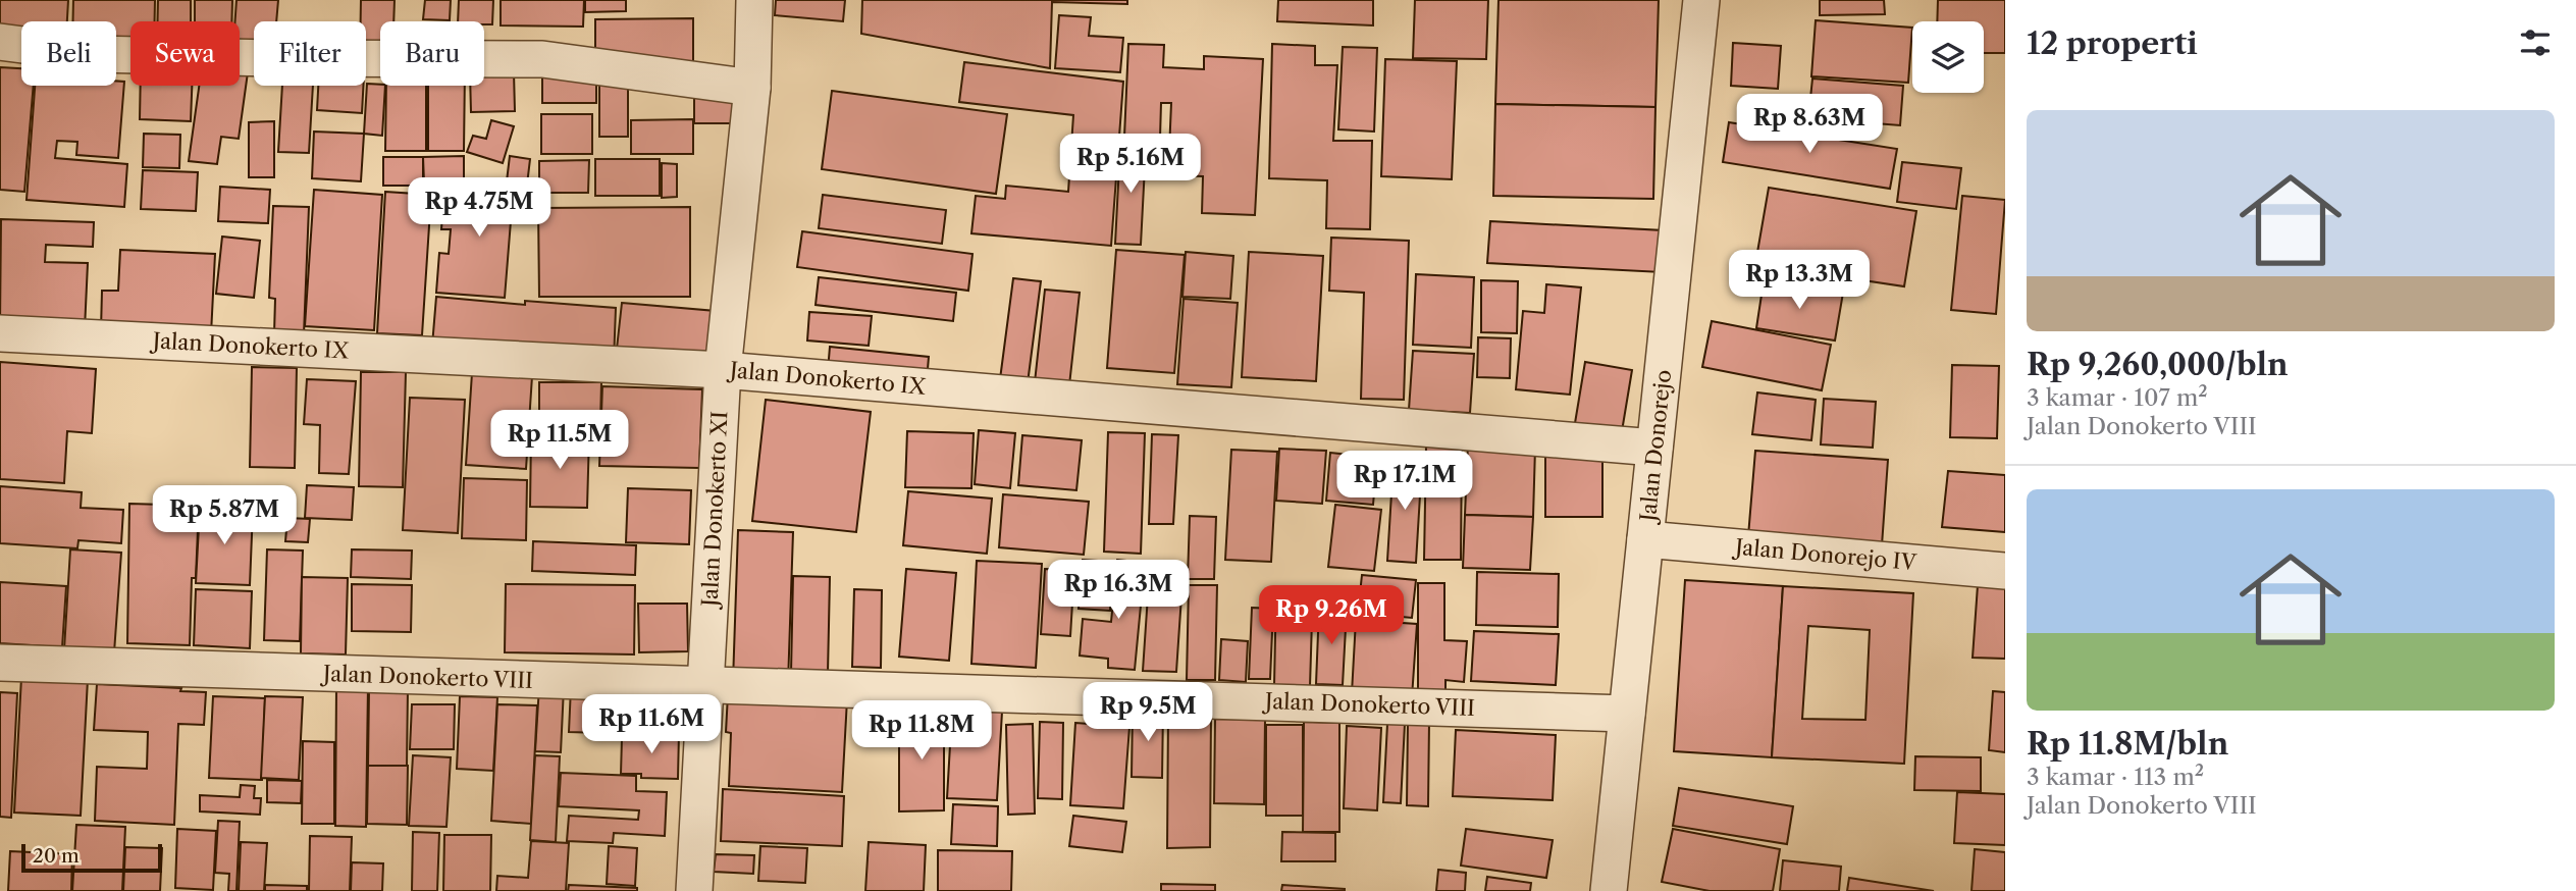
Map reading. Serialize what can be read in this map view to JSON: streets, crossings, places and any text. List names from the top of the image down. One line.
{"streets":{"street":["Jalan Donokerto IX","Jalan Donorejo","Jalan Donokerto XI","Jalan Donorejo IV","Jalan Donokerto VIII"]},"crossings":[["Jalan Donokerto IX","Jalan Donorejo"],["Jalan Donokerto IX","Jalan Donokerto XI"],["Jalan Donorejo","Jalan Donorejo IV"],["Jalan Donorejo","Jalan Donokerto VIII"],["Jalan Donokerto XI","Jalan Donokerto VIII"]],"scale_bar":"20 m","page":{"heading":"12 properti","chip":["Beli","Sewa","Filter","Baru"],"list":[{"name":"Rp 9,260,000/bln","note":"3 kamar · 107 m² · Jalan Donokerto VIII"},{"name":"Rp 11.8M/bln","note":"3 kamar · 113 m² · Jalan Donokerto VIII"}],"price":["Rp 8.63M","Rp 5.16M","Rp 4.75M","Rp 13.3M","Rp 11.5M","Rp 17.1M","Rp 5.87M","Rp 16.3M","Rp 9.26M","Rp 9.5M","Rp 11.6M","Rp 11.8M"],"scale":"20 m"}}
